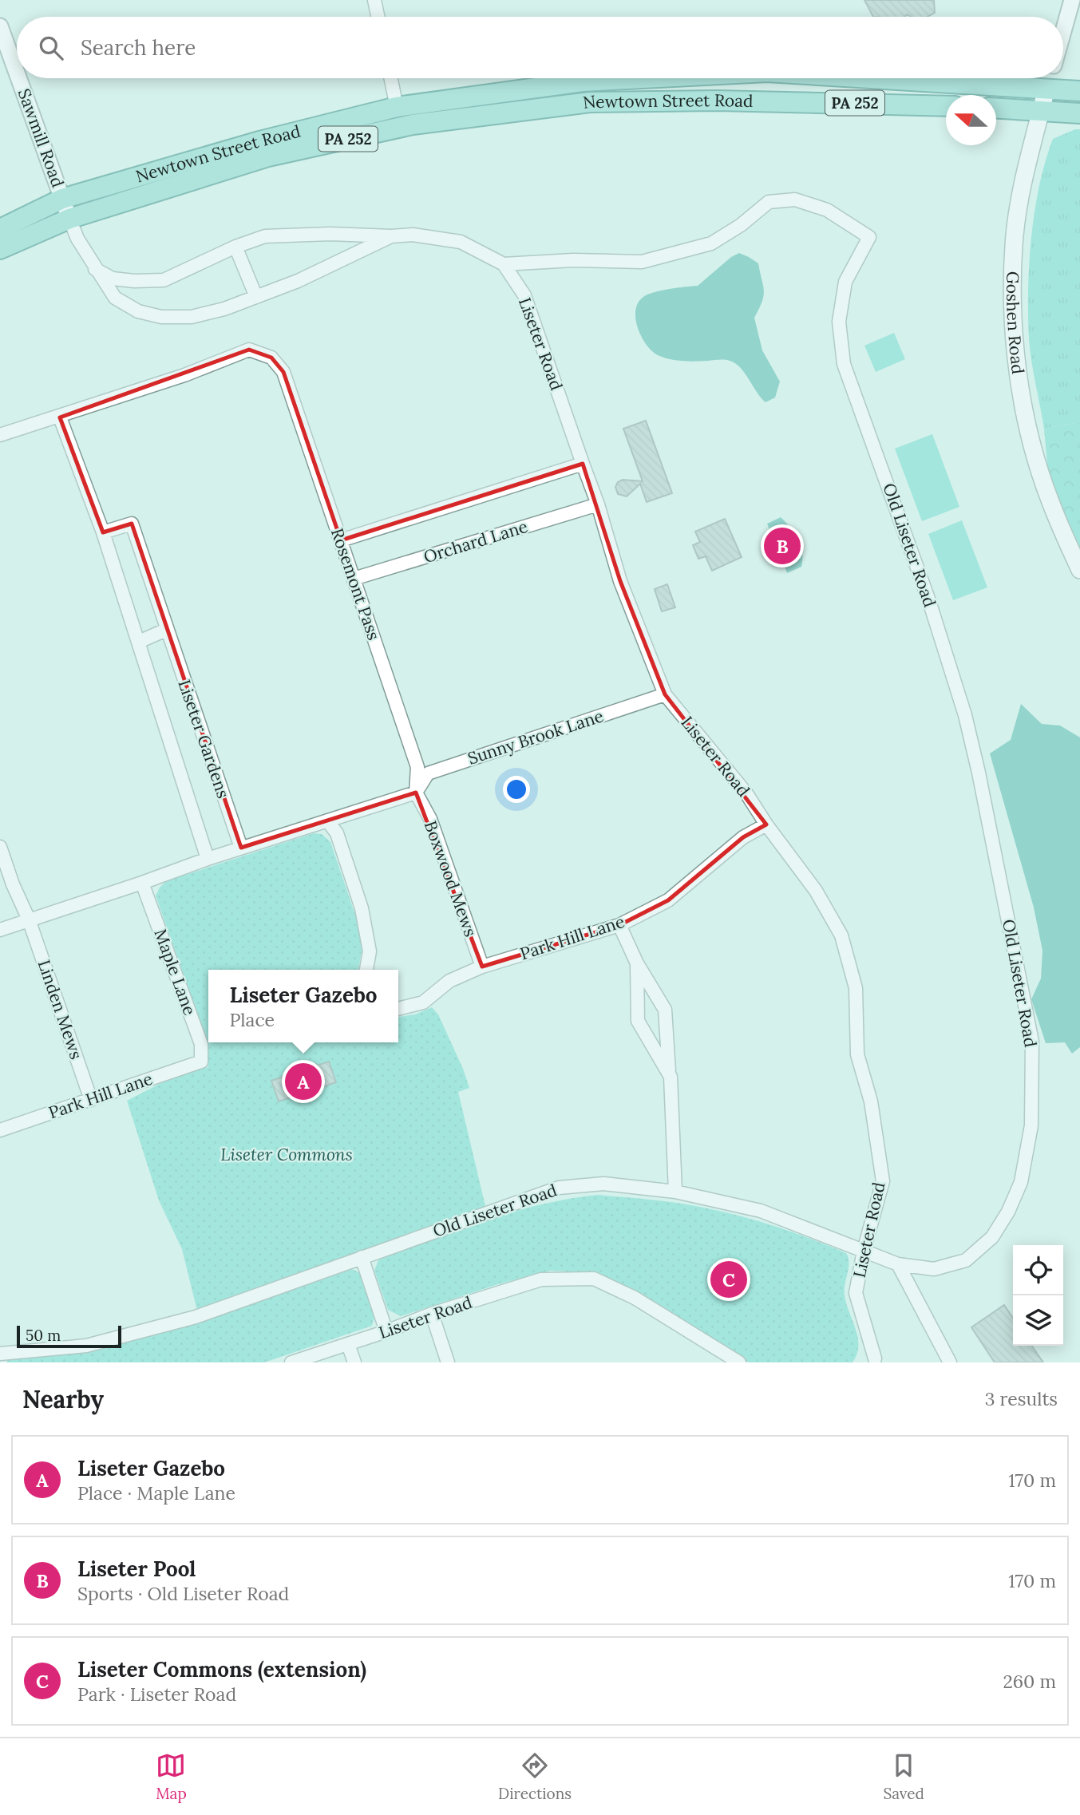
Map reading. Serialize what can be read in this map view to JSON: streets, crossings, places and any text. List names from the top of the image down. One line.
{"streets":{"main road":["Newtown Street Road","PA 252","Goshen Road"],"street":["Sawmill Road","Liseter Road","Orchard Lane","Old Liseter Road","Rosemont Pass","Sunny Brook Lane","Liseter Gardens","Boxwood Mews","Park Hill Lane","Maple Lane","Linden Mews"]},"crossings":[["Newtown Street Road","Sawmill Road"],["Newtown Street Road","Goshen Road"],["Newtown Street Road","Liseter Road"],["Sawmill Road","Liseter Road"],["Liseter Road","Orchard Lane"],["Liseter Road","Old Liseter Road"],["Liseter Road","Sunny Brook Lane"],["Liseter Road","Park Hill Lane"],["Orchard Lane","Rosemont Pass"],["Rosemont Pass","Sunny Brook Lane"],["Rosemont Pass","Liseter Gardens"],["Rosemont Pass","Boxwood Mews"],["Sunny Brook Lane","Boxwood Mews"],["Boxwood Mews","Park Hill Lane"],["Park Hill Lane","Maple Lane"],["Park Hill Lane","Linden Mews"]],"parks":["Liseter Commons"],"scale_bar":"50 m","north":"left","page":{"search":"Search here","pins":["B","A","C"],"popup":["Liseter Gazebo","Place"],"scale":"50 m","heading":["Nearby","3 results"],"list":[{"mark":"A","name":"Liseter Gazebo","note":"Place · Maple Lane","value":"170 m"},{"mark":"B","name":"Liseter Pool","note":"Sports · Old Liseter Road","value":"170 m"},{"mark":"C","name":"Liseter Commons (extension)","note":"Park · Liseter Road","value":"260 m"}],"nav":["Map","Directions","Saved"]}}
